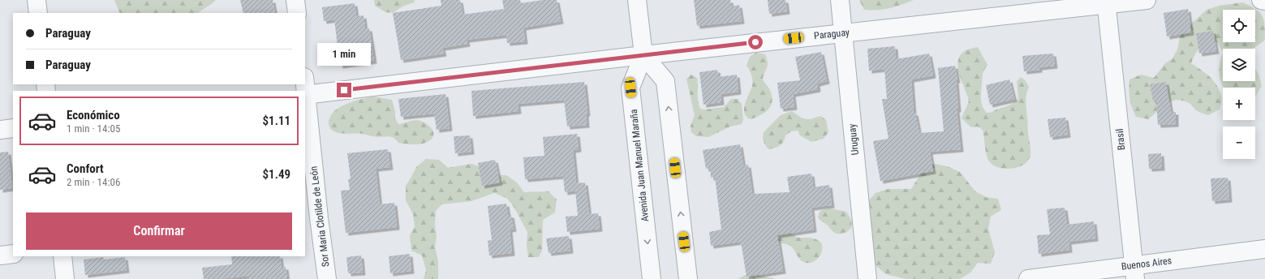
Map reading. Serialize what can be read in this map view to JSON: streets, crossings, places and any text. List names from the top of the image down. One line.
{"streets":{"street":["Paraguay","Uruguay","Brasil","Avenida Juan Manuel Maraña","Sor Maria Clotilde de León","Buenos Aires"]},"crossings":[["Paraguay","Uruguay"],["Paraguay","Brasil"],["Paraguay","Avenida Juan Manuel Maraña"],["Paraguay","Sor Maria Clotilde de León"],["Brasil","Buenos Aires"]],"page":{"map_buttons":["+","−"],"banner":["Paraguay","Paraguay"],"bubble":"1 min","list":[{"name":"Económico","note":"1 min · 14:05","value":"$1.11"},{"name":"Confort","note":"2 min · 14:06","value":"$1.49"}],"buttons":"Confirmar"}}
